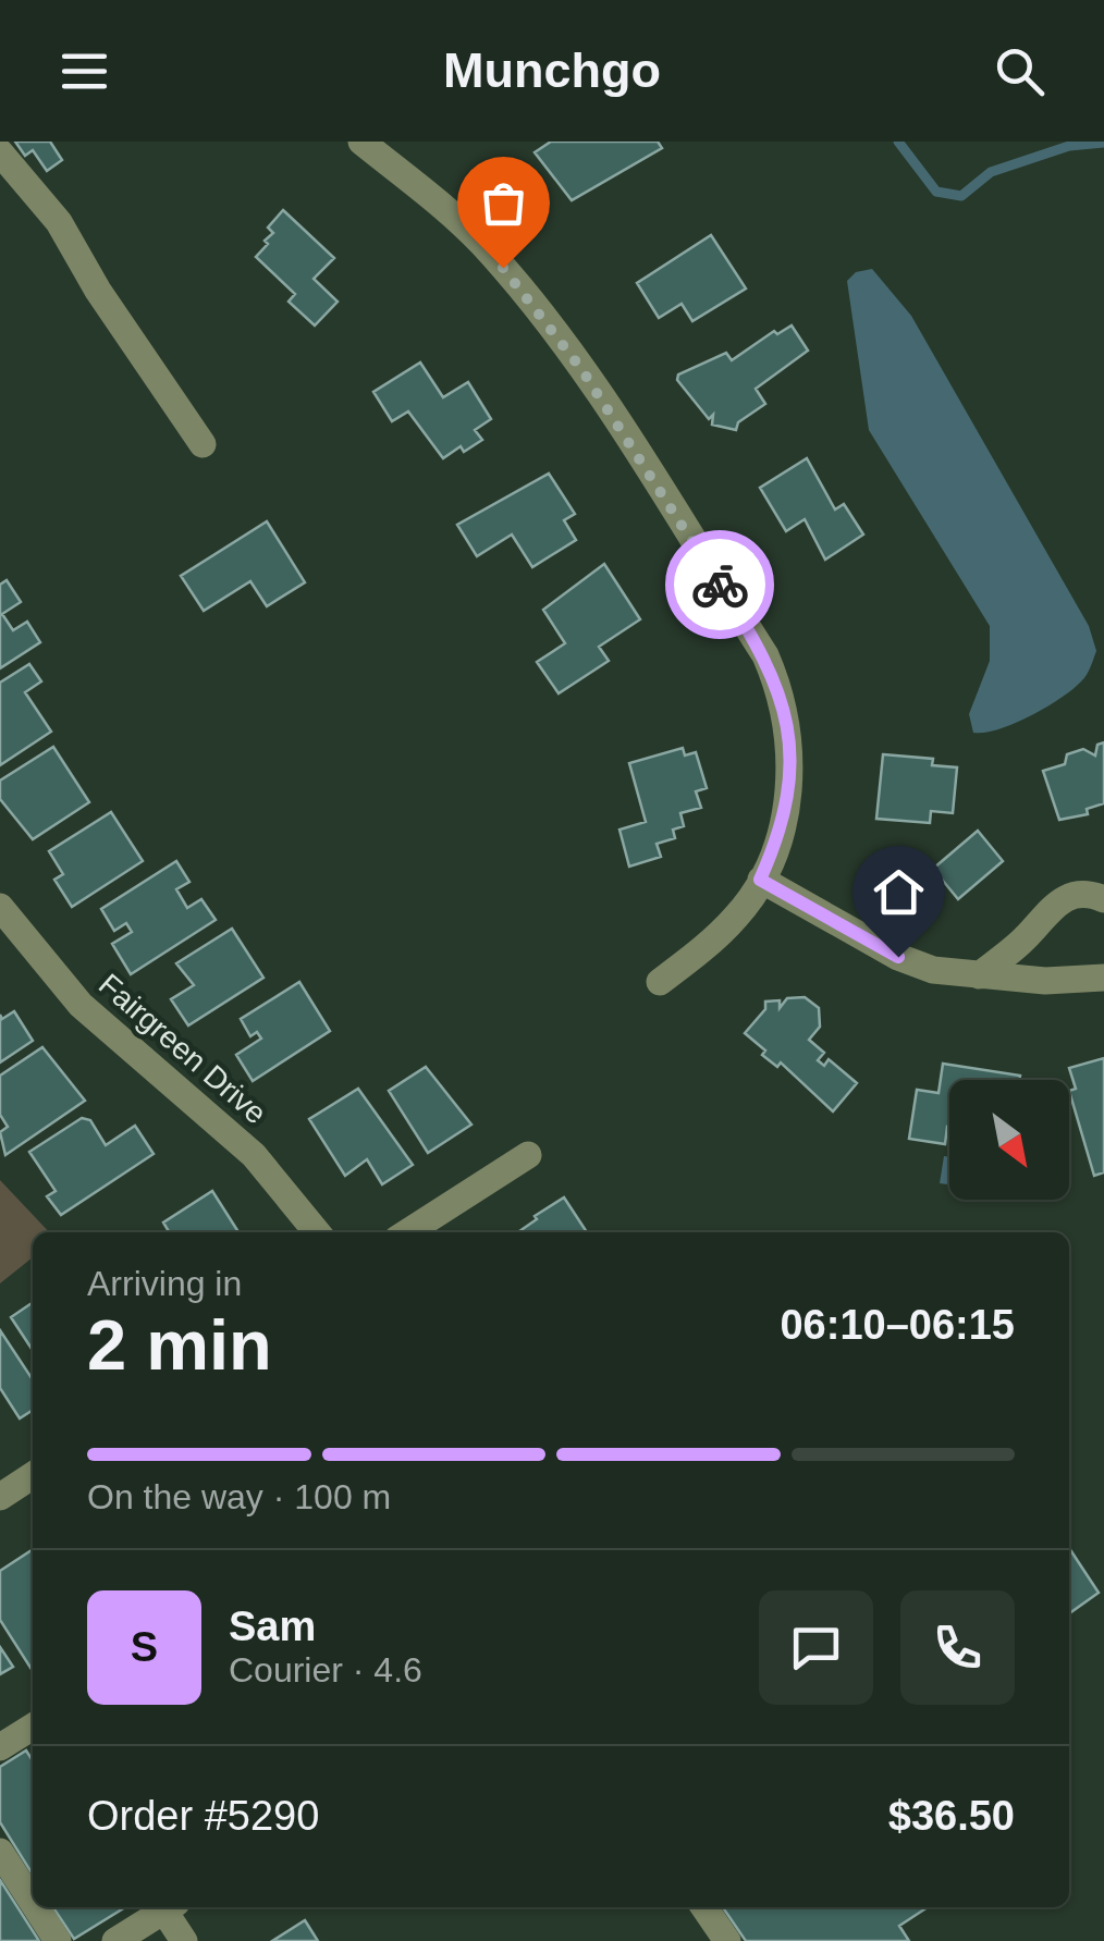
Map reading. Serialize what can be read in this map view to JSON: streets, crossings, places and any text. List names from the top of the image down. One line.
{"streets":{"street":["Fairgreen Drive"]},"north":"bottom right","page":{"header":"Munchgo","heading":["2 min","Arriving in","06:10–06:15"],"panel":["Sam","Courier · 4.6","Order #5290","$36.50"],"bar":"On the way · 100 m","round":"S"}}
